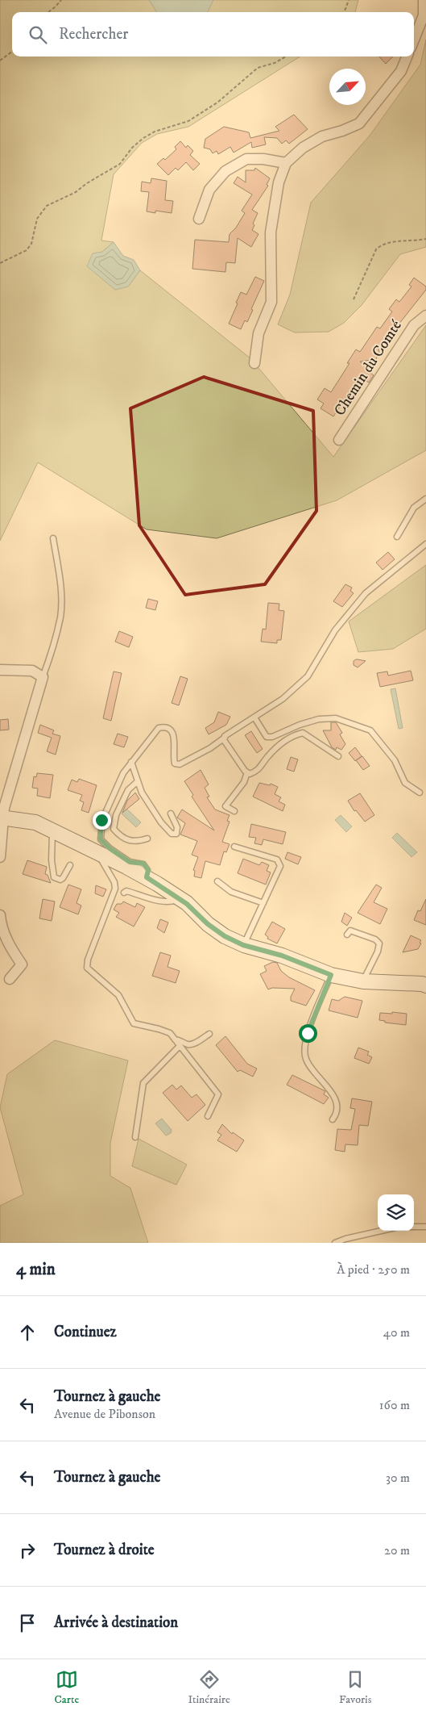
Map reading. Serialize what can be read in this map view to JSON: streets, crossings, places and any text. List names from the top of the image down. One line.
{"streets":{"street":["Chemin du Comté"]},"north":"top right","page":{"search":"Rechercher","heading":["4 min","À pied · 250 m"],"list":[["Continuez","40 m"],["Tournez à gauche","Avenue de Pibonson","160 m"],["Tournez à gauche","30 m"],["Tournez à droite","20 m"],"Arrivée à destination"],"nav":["Carte","Itinéraire","Favoris"]}}
